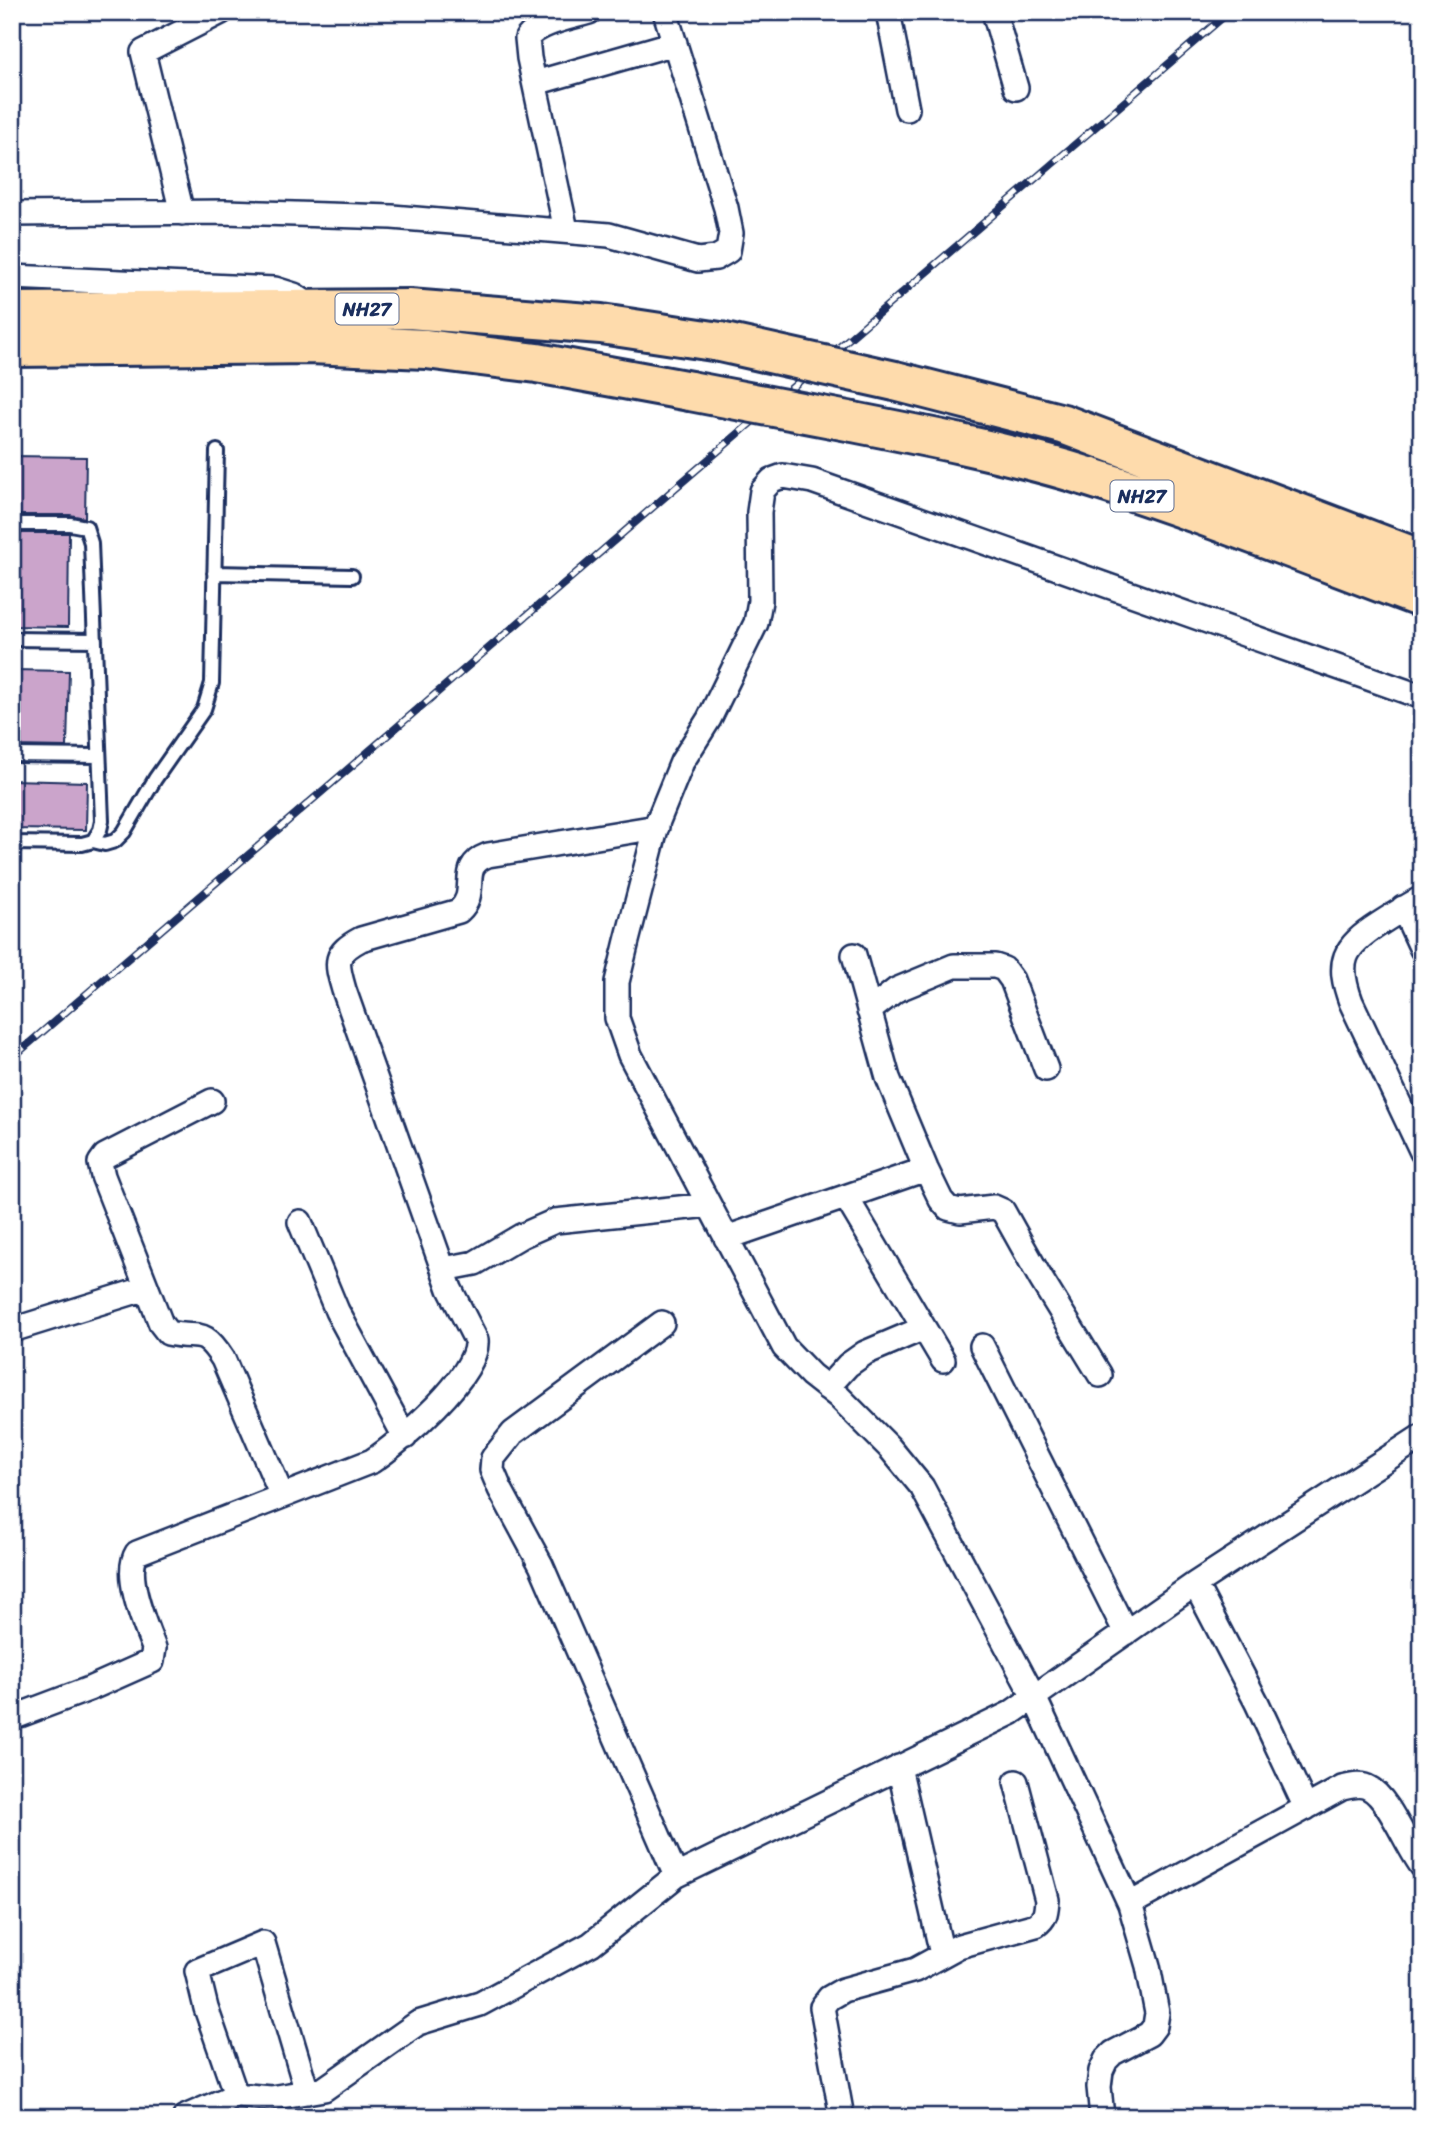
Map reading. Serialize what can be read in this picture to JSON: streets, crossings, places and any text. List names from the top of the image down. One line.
{"streets":{"highway":["NH27"]}}
